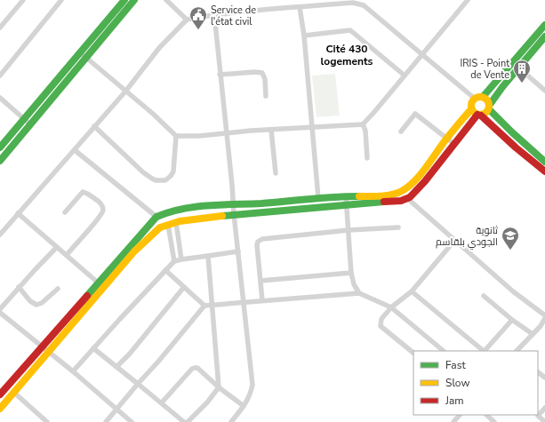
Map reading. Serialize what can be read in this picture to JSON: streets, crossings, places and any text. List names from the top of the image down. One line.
{"districts":["Cité 430 logements"],"places":{"public building":["Service de l'état civil"],"building":["IRIS - Point de Vente"],"school or university":["ثانوية الجودي بلقاسم"]},"legend":["Fast","Slow","Jam"]}
